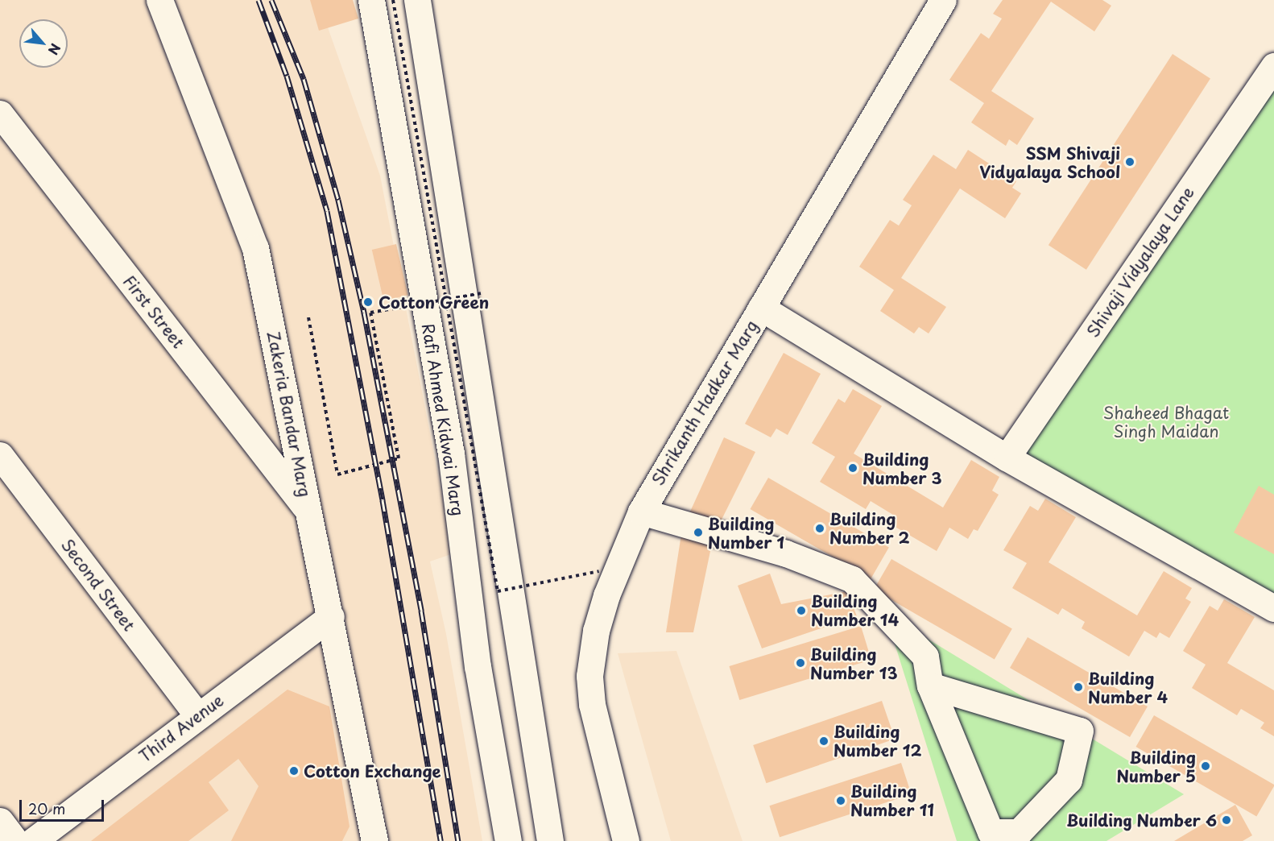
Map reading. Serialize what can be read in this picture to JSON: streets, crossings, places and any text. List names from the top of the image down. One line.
{"streets":{"main road":["Shivaji Vidyalaya Lane","First Street","Shrikanth Hadkar Marg","Zakeria Bandar Marg","Rafi Ahmed Kidwai Marg","Second Street","Third Avenue"]},"crossings":[["First Street","Zakeria Bandar Marg"],["Zakeria Bandar Marg","Third Avenue"],["Second Street","Third Avenue"]],"parks":["Shaheed Bhagat Singh Maidan"],"places":["SSM Shivaji Vidyalaya School","Cotton Green","Building Number 3","Building Number 2","Building Number 1","Building Number 14","Building Number 13","Building Number 4","Building Number 12","Building Number 5","Cotton Exchange","Building Number 11","Building Number 6"],"scale_bar":"20 m","north":"bottom right"}
